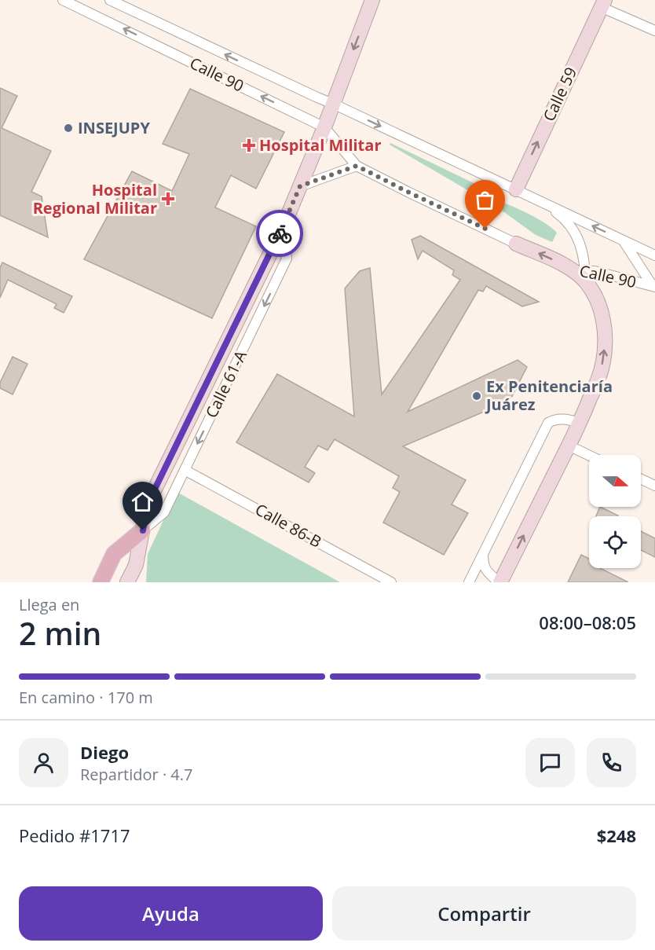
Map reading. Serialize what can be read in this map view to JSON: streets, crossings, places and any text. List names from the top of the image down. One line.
{"streets":{"street":["Calle 90","Calle 59","Calle 61-A","Calle 86-B"]},"crossings":[["Calle 90","Calle 59"],["Calle 90","Calle 61-A"],["Calle 61-A","Calle 86-B"]],"one_way":["Calle 59"],"places":{"other":["INSEJUPY","Ex Penitenciaría Juárez"],"health":["Hospital Militar","Hospital Regional Militar"]},"north":"right","page":{"heading":["2 min","Llega en","08:00–08:05"],"panel":["Diego","Repartidor · 4.7","Pedido #1717","$248"],"bar":"En camino · 170 m","buttons":["Ayuda","Compartir"]}}
